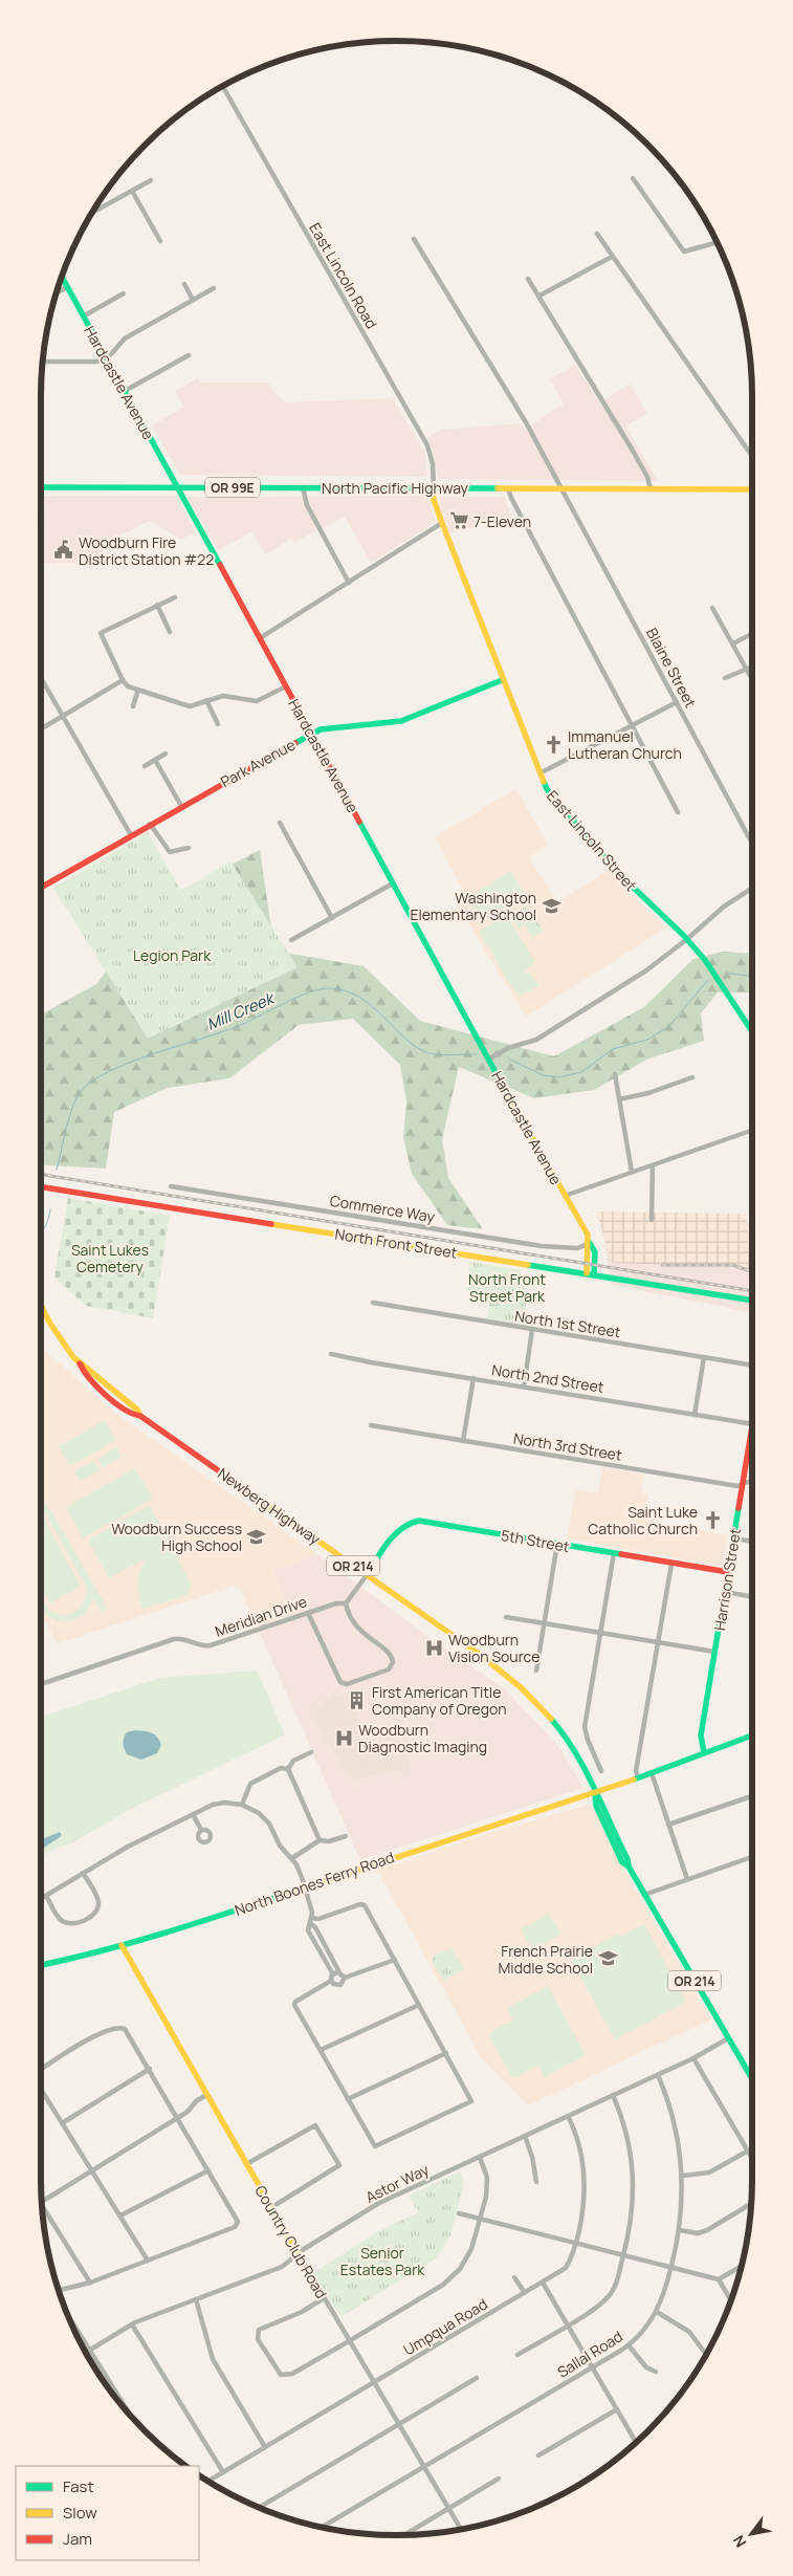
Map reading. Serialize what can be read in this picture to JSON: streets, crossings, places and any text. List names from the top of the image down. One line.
{"streets":{"street":["East Lincoln Road","Hardcastle Avenue","OR 99E","North Pacific Highway","Blaine Street","Park Avenue","East Lincoln Street","Commerce Way","North Front Street","North 1st Street","North 2nd Street","North 3rd Street","Newberg Highway","5th Street","OR 214","Harrison Street","Meridian Drive","North Boones Ferry Road","Astor Way","Country Club Road","Umpqua Road","Sallal Road"]},"crossings":[["East Lincoln Road","North Pacific Highway"],["East Lincoln Road","East Lincoln Street"],["Hardcastle Avenue","North Pacific Highway"],["Hardcastle Avenue","Park Avenue"],["Hardcastle Avenue","Commerce Way"],["Hardcastle Avenue","North Front Street"],["North Pacific Highway","Blaine Street"],["North Pacific Highway","East Lincoln Street"],["Park Avenue","East Lincoln Street"],["North 3rd Street","Harrison Street"],["Newberg Highway","5th Street"],["Newberg Highway","North Boones Ferry Road"],["Newberg Highway","Astor Way"],["5th Street","Harrison Street"],["Harrison Street","North Boones Ferry Road"],["North Boones Ferry Road","Country Club Road"],["Astor Way","Country Club Road"],["Astor Way","Umpqua Road"],["Astor Way","Sallal Road"],["Country Club Road","Umpqua Road"],["Country Club Road","Sallal Road"]],"water":["Mill Creek"],"parks":["Legion Park","Saint Lukes Cemetery","North Front Street Park","Senior Estates Park"],"places":{"supermarket":["7-Eleven"],"public building":["Woodburn Fire District Station #22"],"church":["Immanuel Lutheran Church","Saint Luke Catholic Church"],"school or university":["Washington Elementary School","Woodburn Success High School","French Prairie Middle School"],"hospital":["Woodburn Vision Source","Woodburn Diagnostic Imaging"],"building":["First American Title Company of Oregon"]},"legend":["Fast","Slow","Jam"],"north":"bottom left"}
